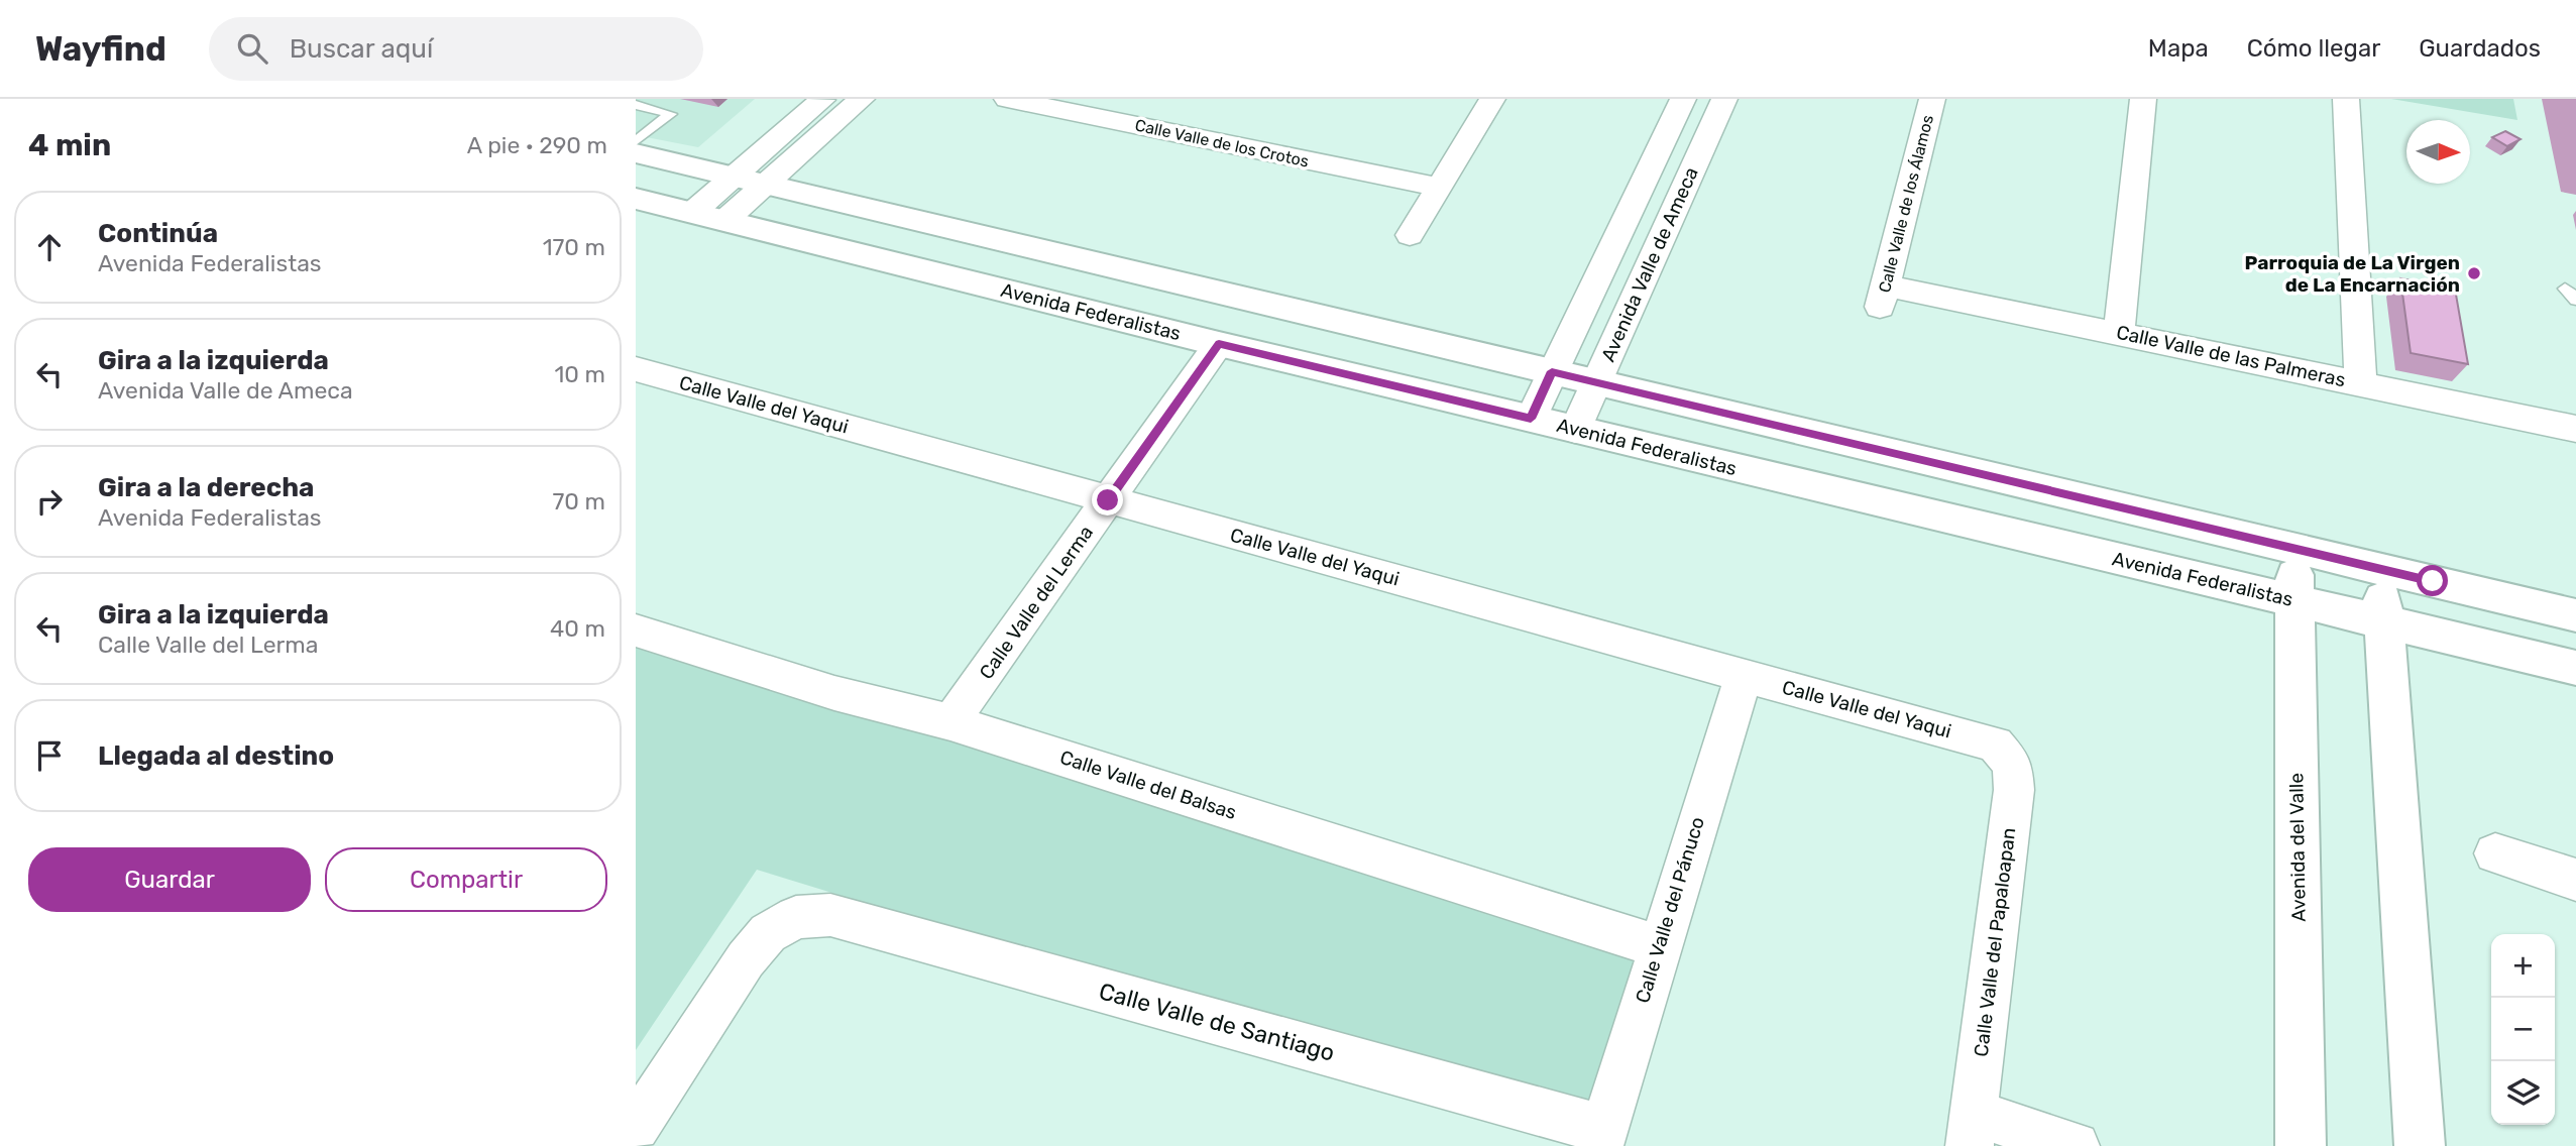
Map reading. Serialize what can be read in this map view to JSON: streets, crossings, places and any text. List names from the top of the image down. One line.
{"streets":{"street":["Calle Valle de los Crotos","Calle Valle de los Álamos","Avenida Valle de Ameca","Avenida Federalistas","Calle Valle de las Palmeras","Calle Valle del Yaqui","Calle Valle del Lerma","Calle Valle del Balsas","Avenida del Valle","Calle Valle del Pánuco","Calle Valle del Papaloapan","Calle Valle de Santiago"]},"crossings":[["Calle Valle de los Álamos","Calle Valle de las Palmeras"],["Avenida Valle de Ameca","Avenida Federalistas"],["Avenida Federalistas","Calle Valle del Lerma"],["Avenida Federalistas","Avenida del Valle"],["Calle Valle del Yaqui","Calle Valle del Lerma"],["Calle Valle del Yaqui","Calle Valle del Pánuco"],["Calle Valle del Yaqui","Calle Valle del Papaloapan"],["Calle Valle del Lerma","Calle Valle del Balsas"],["Calle Valle del Balsas","Calle Valle del Pánuco"],["Calle Valle del Pánuco","Calle Valle de Santiago"]],"places":["Parroquia de La Virgen de La Encarnación"],"north":"right","page":{"header":"Wayfind","search":"Buscar aquí","nav":["Mapa","Cómo llegar","Guardados"],"heading":["4 min","A pie · 290 m"],"list":[["Continúa","Avenida Federalistas","170 m"],["Gira a la izquierda","Avenida Valle de Ameca","10 m"],["Gira a la derecha","Avenida Federalistas","70 m"],["Gira a la izquierda","Calle Valle del Lerma","40 m"],"Llegada al destino"],"buttons":["Guardar","Compartir"],"map_buttons":["+","−"]}}
